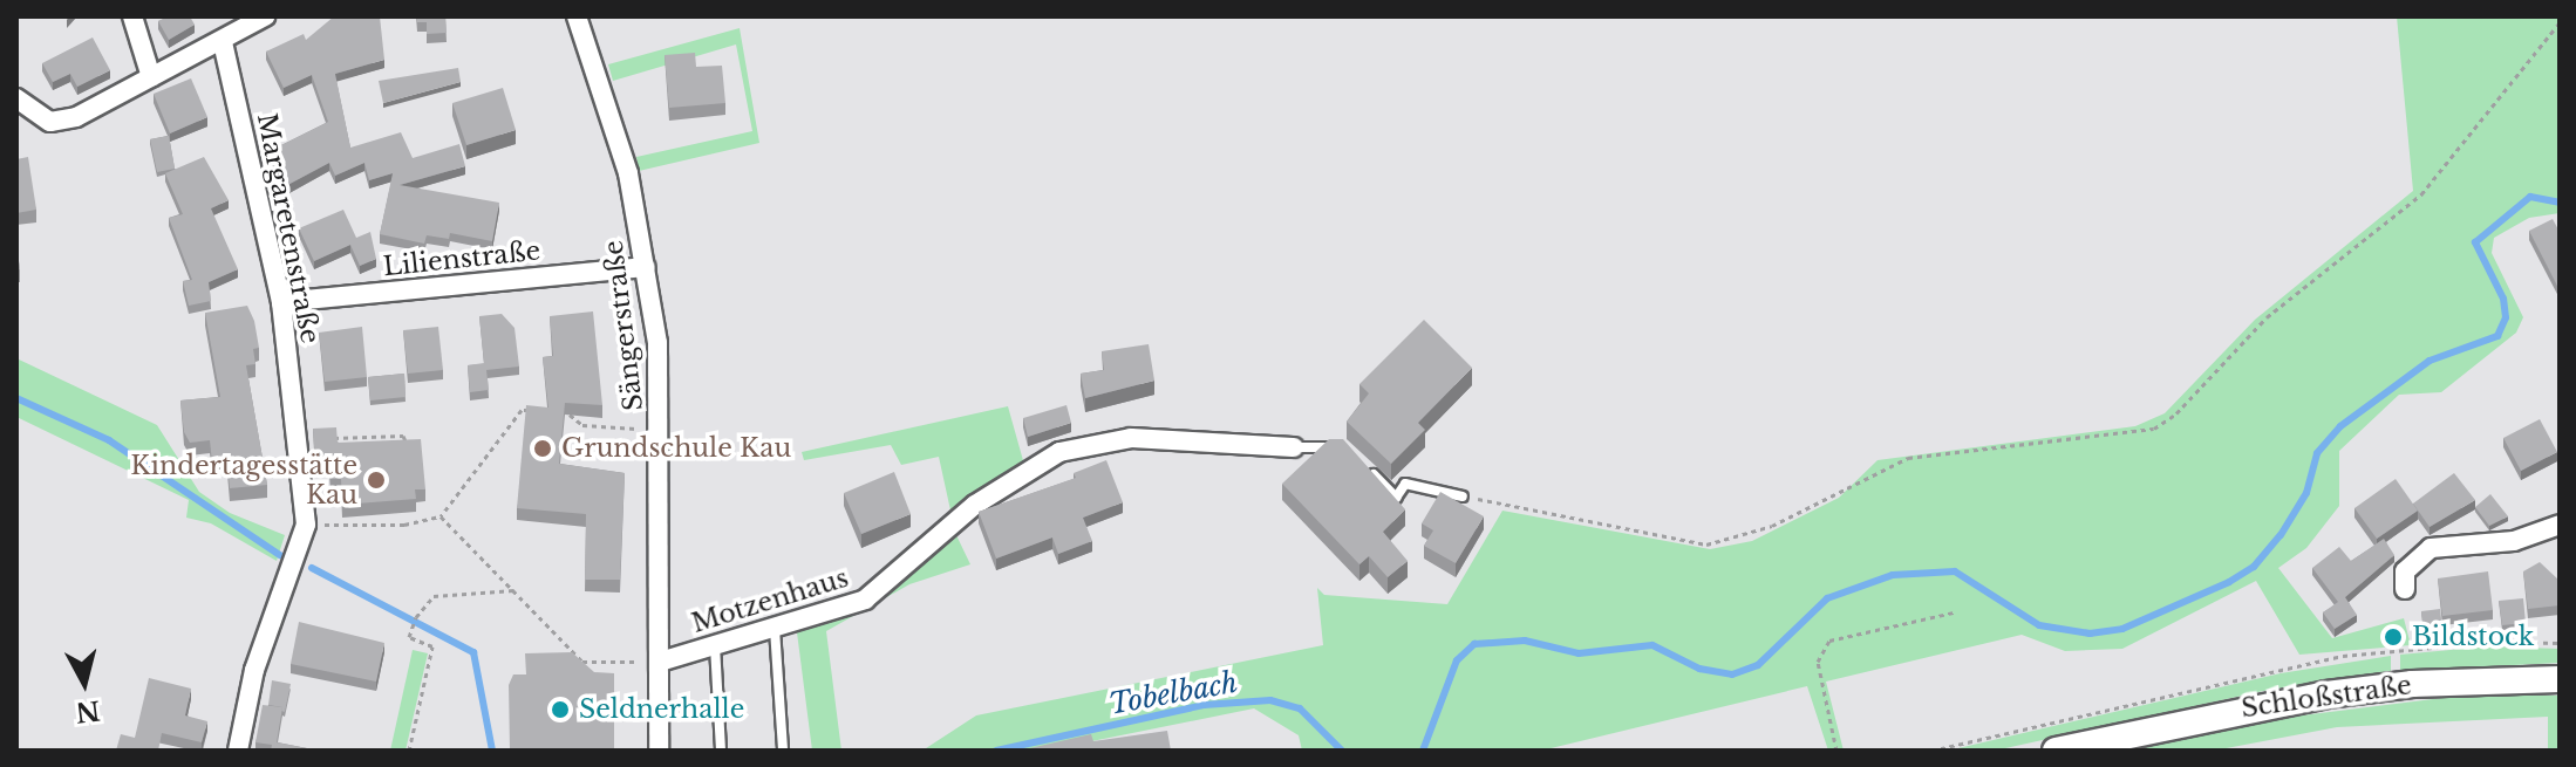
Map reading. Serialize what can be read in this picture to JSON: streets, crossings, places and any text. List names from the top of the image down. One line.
{"streets":{"main road":["Schloßstraße"],"street":["Margaretenstraße","Lilienstraße","Sängerstraße","Motzenhaus"]},"crossings":[["Margaretenstraße","Lilienstraße"],["Lilienstraße","Sängerstraße"],["Sängerstraße","Motzenhaus"]],"water":["Tobelbach"],"places":["Grundschule Kau","Kindertagesstätte Kau","Bildstock","Seldnerhalle"],"north":"bottom"}
